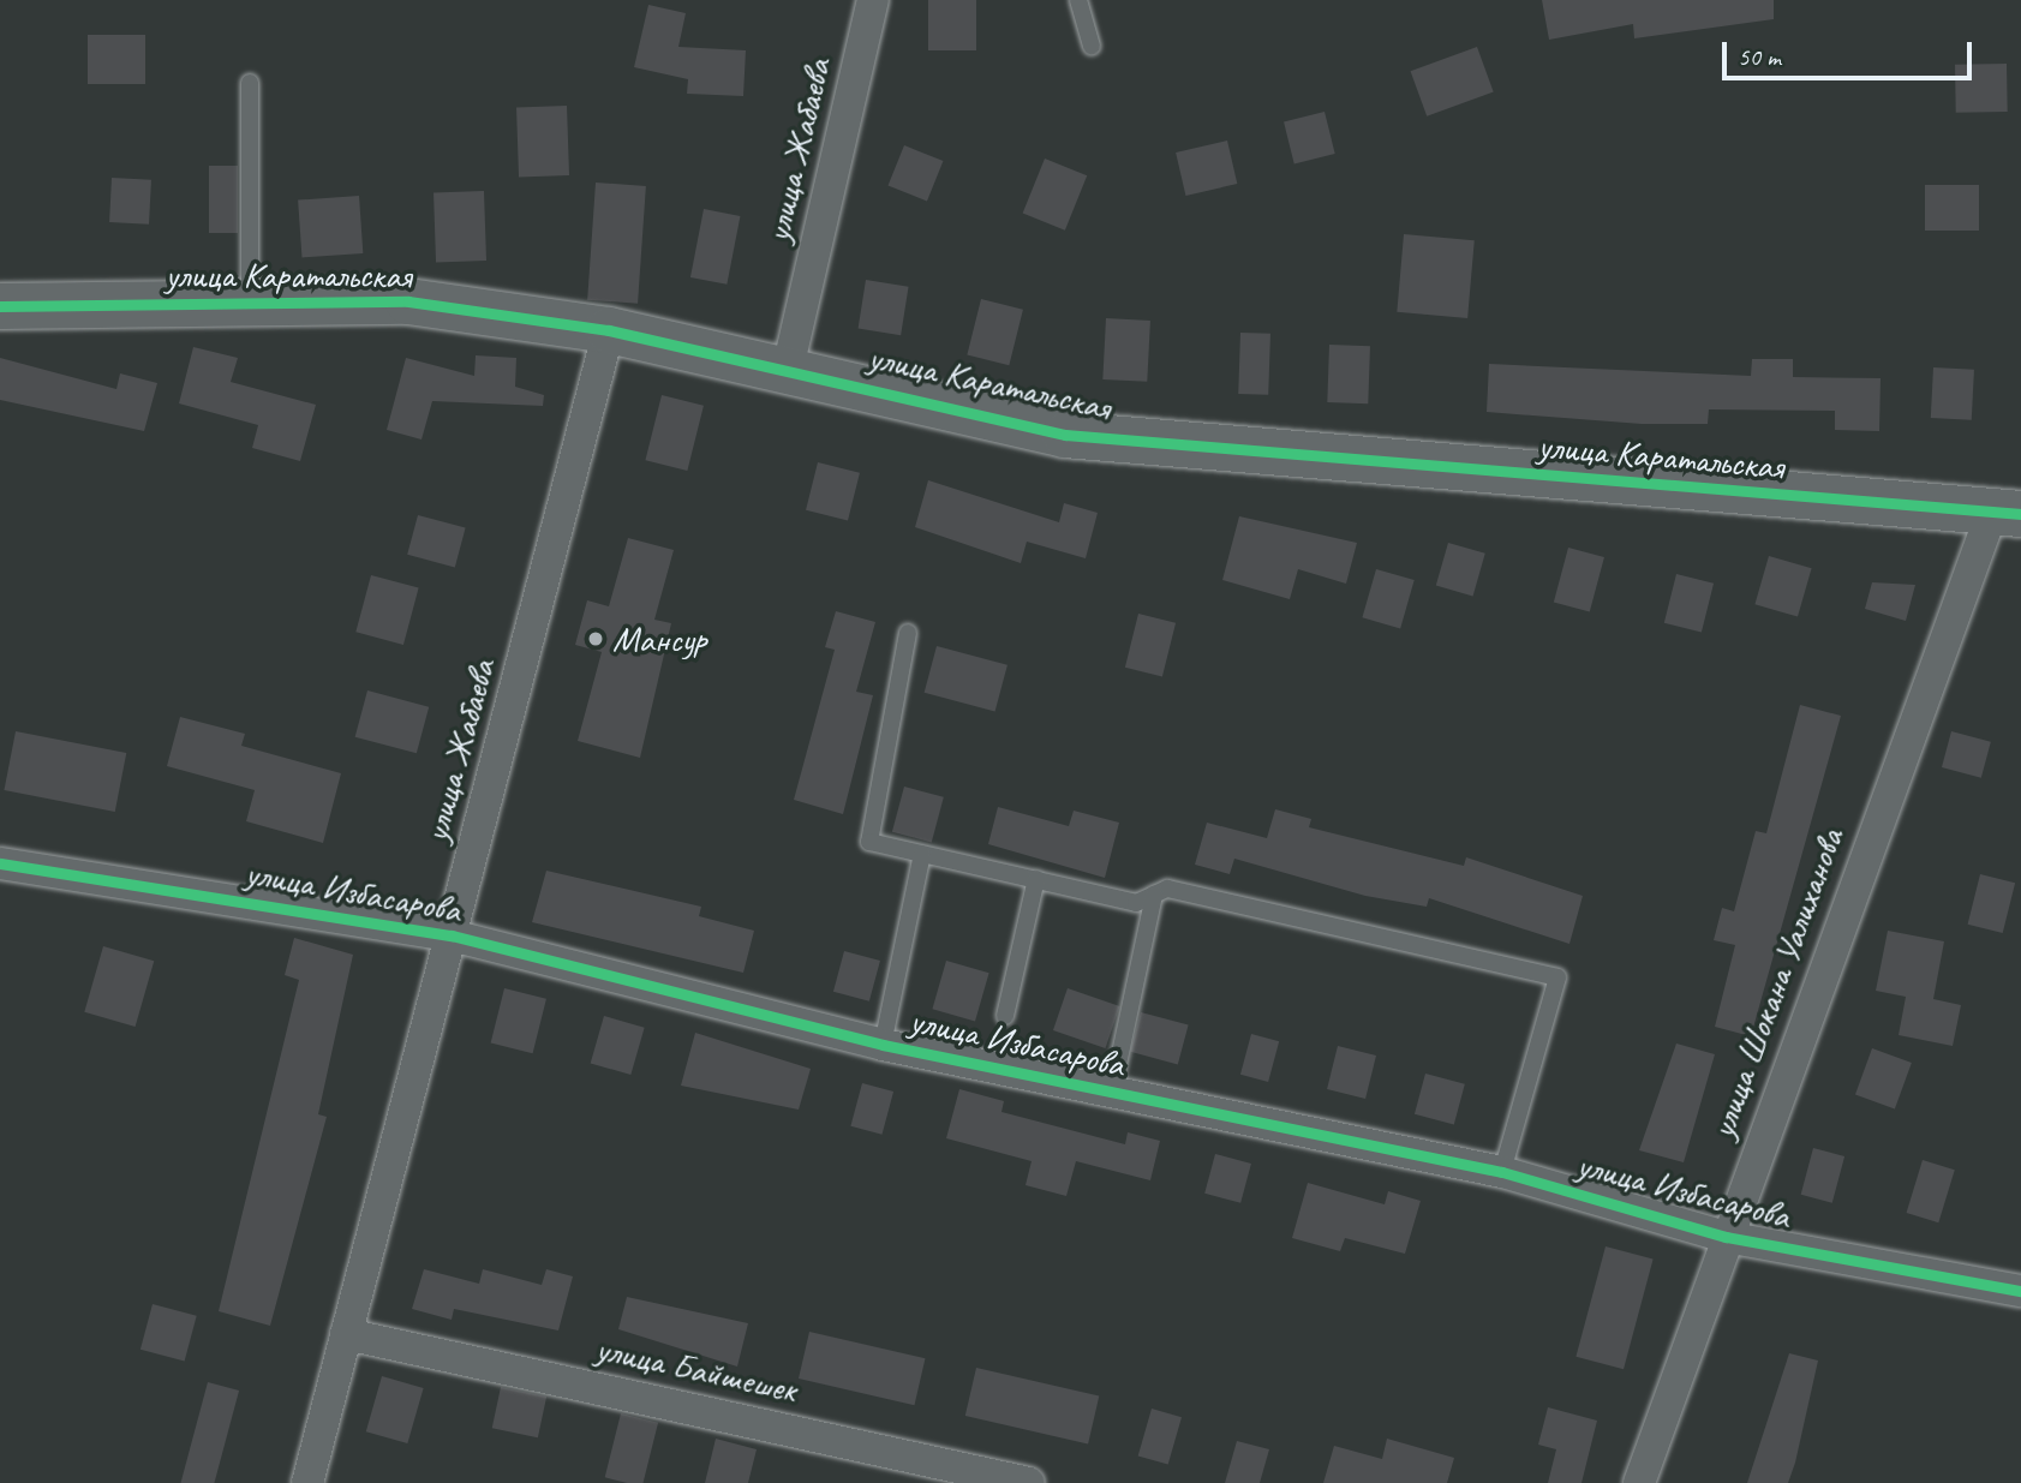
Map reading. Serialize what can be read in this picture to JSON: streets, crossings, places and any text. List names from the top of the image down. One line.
{"streets":{"street":["улица Жабаева","улица Каратальская","улица Избасарова","улица Шокана Уалиханова","улица Байшешек"]},"crossings":[["улица Жабаева","улица Каратальская"],["улица Жабаева","улица Избасарова"],["улица Жабаева","улица Байшешек"],["улица Каратальская","улица Шокана Уалиханова"],["улица Избасарова","улица Шокана Уалиханова"]],"places":["Мансур"],"scale_bar":"50 m"}
